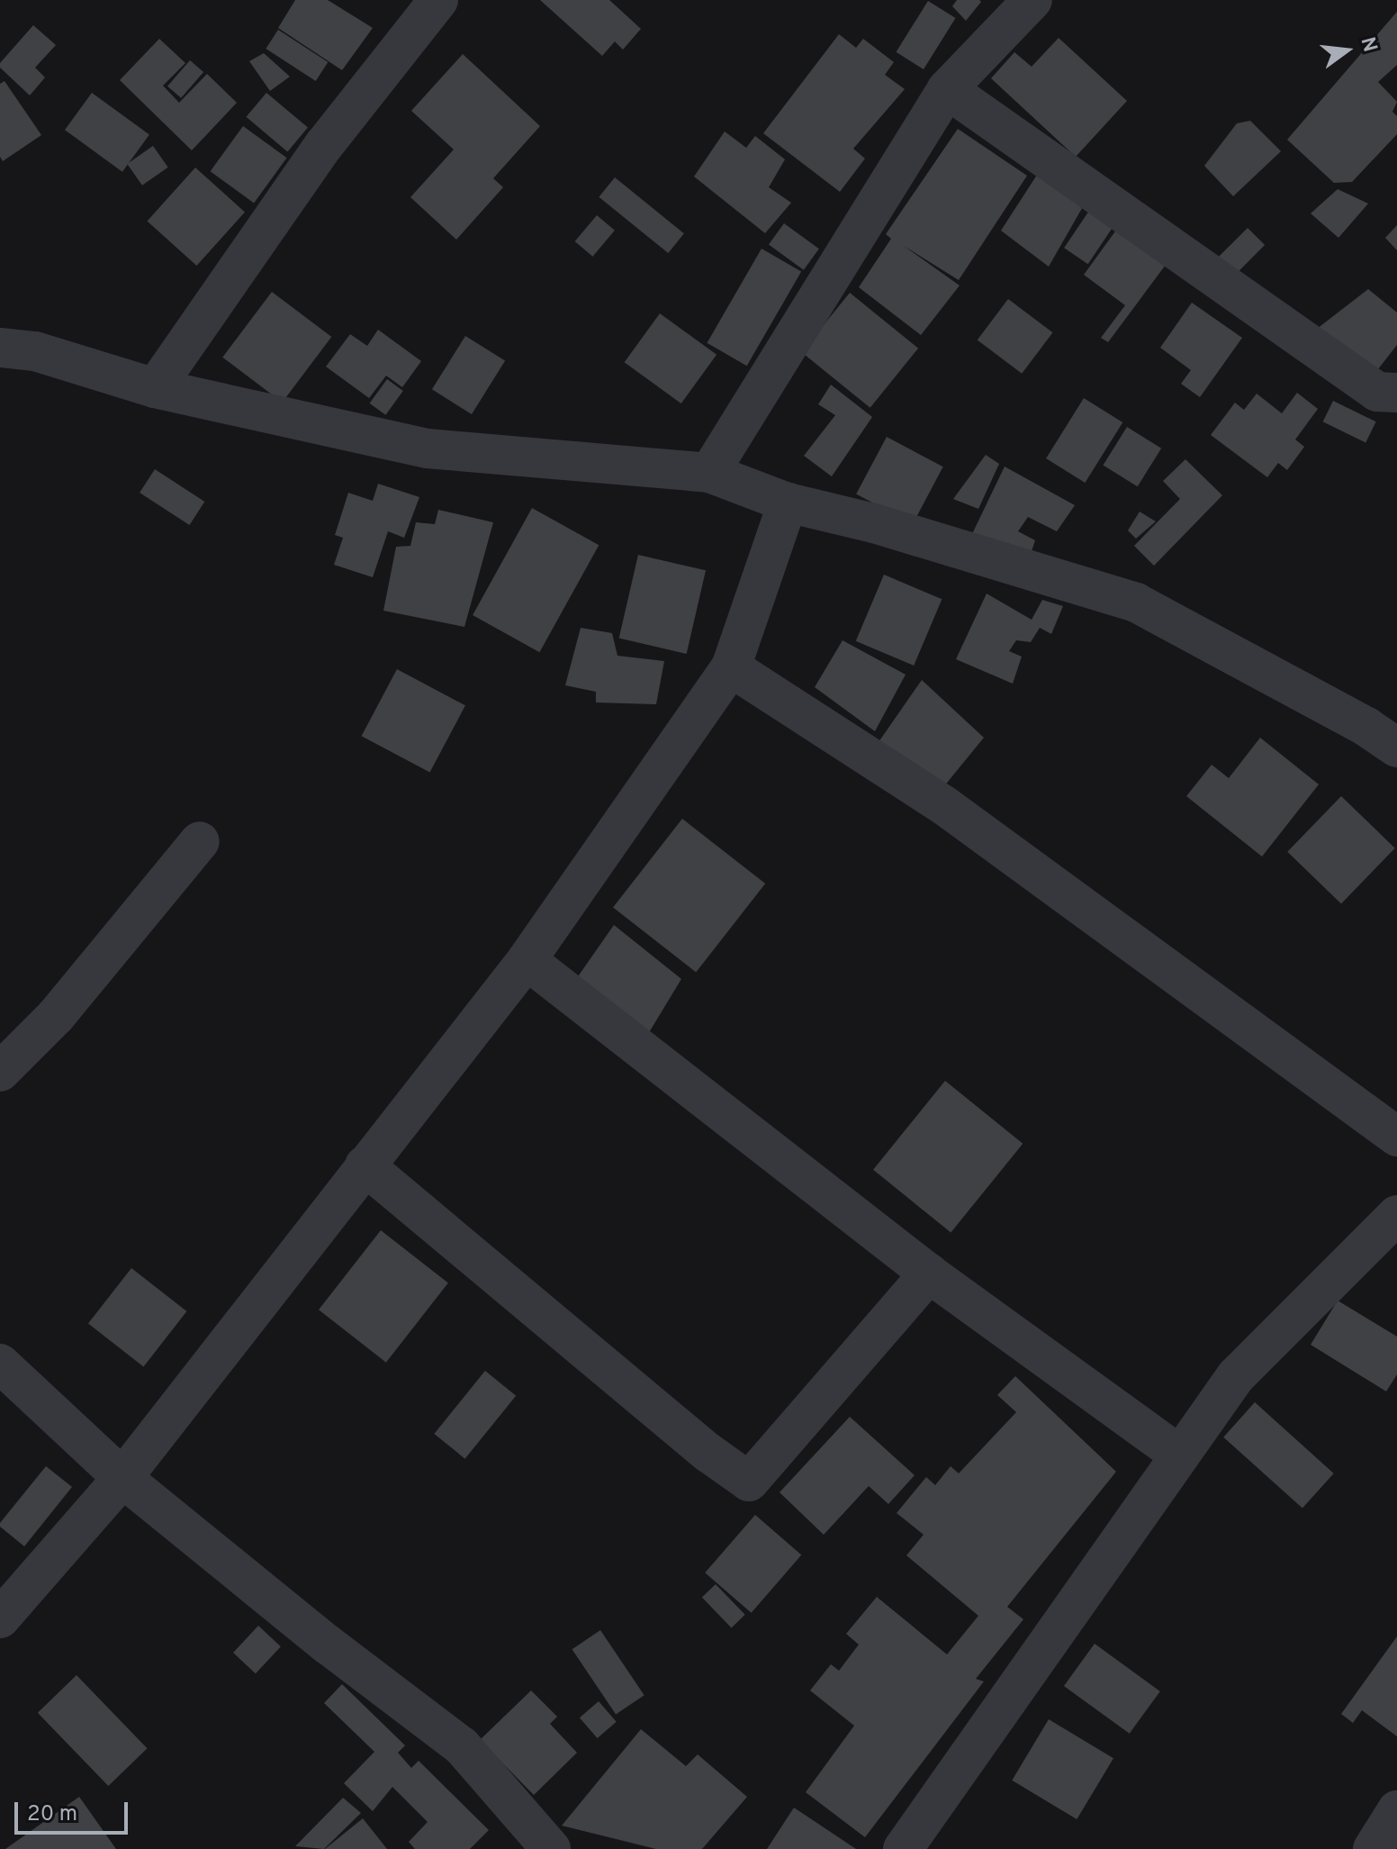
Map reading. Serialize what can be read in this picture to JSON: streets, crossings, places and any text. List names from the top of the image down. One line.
{"scale_bar":"20 m","north":"right"}
